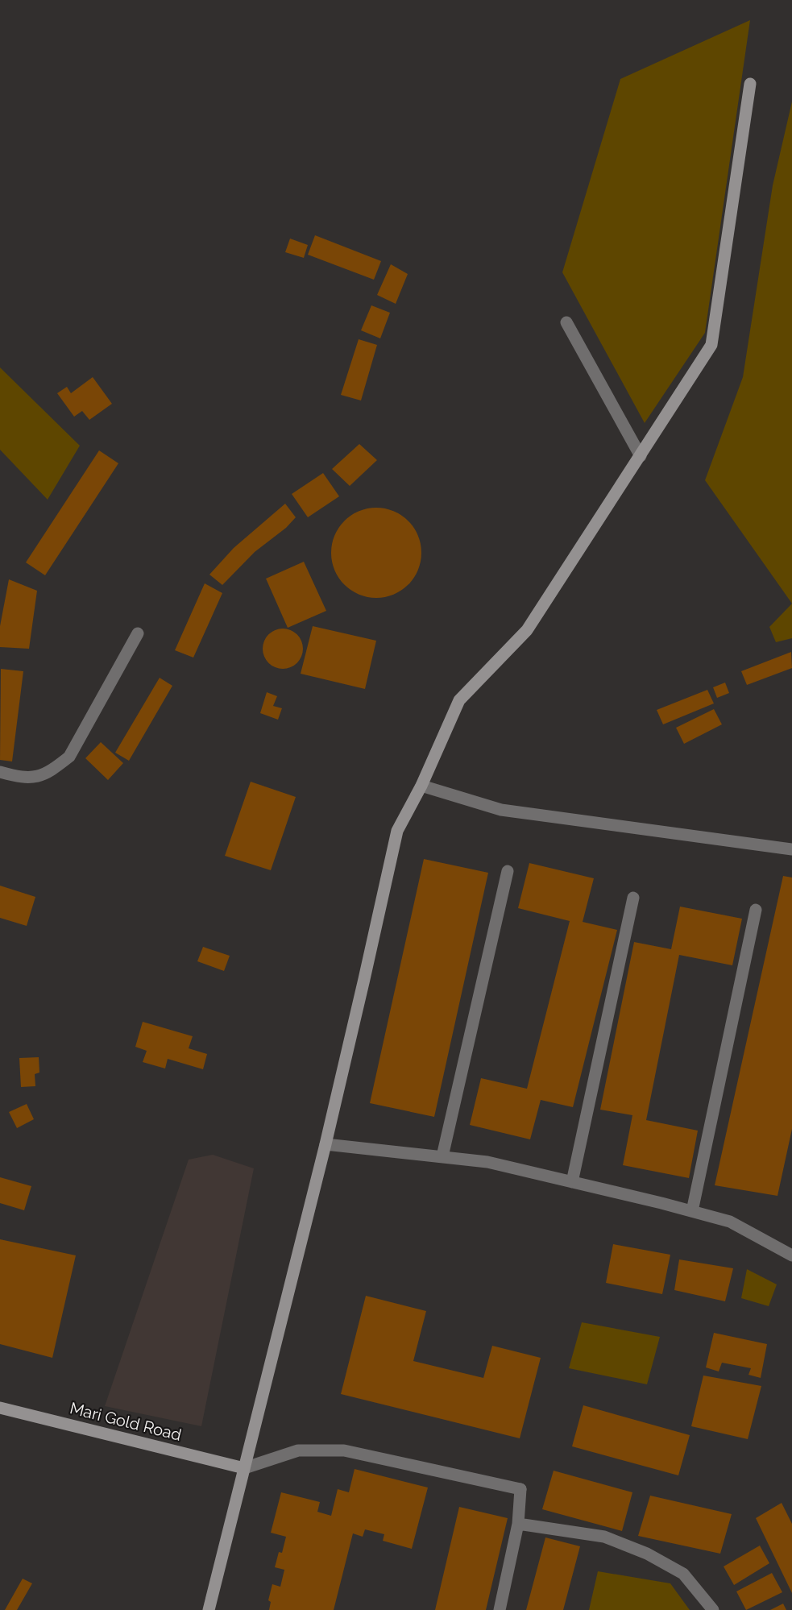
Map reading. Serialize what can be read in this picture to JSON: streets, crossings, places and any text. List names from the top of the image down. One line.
{"streets":{"street":["Mari Gold Road"]}}
